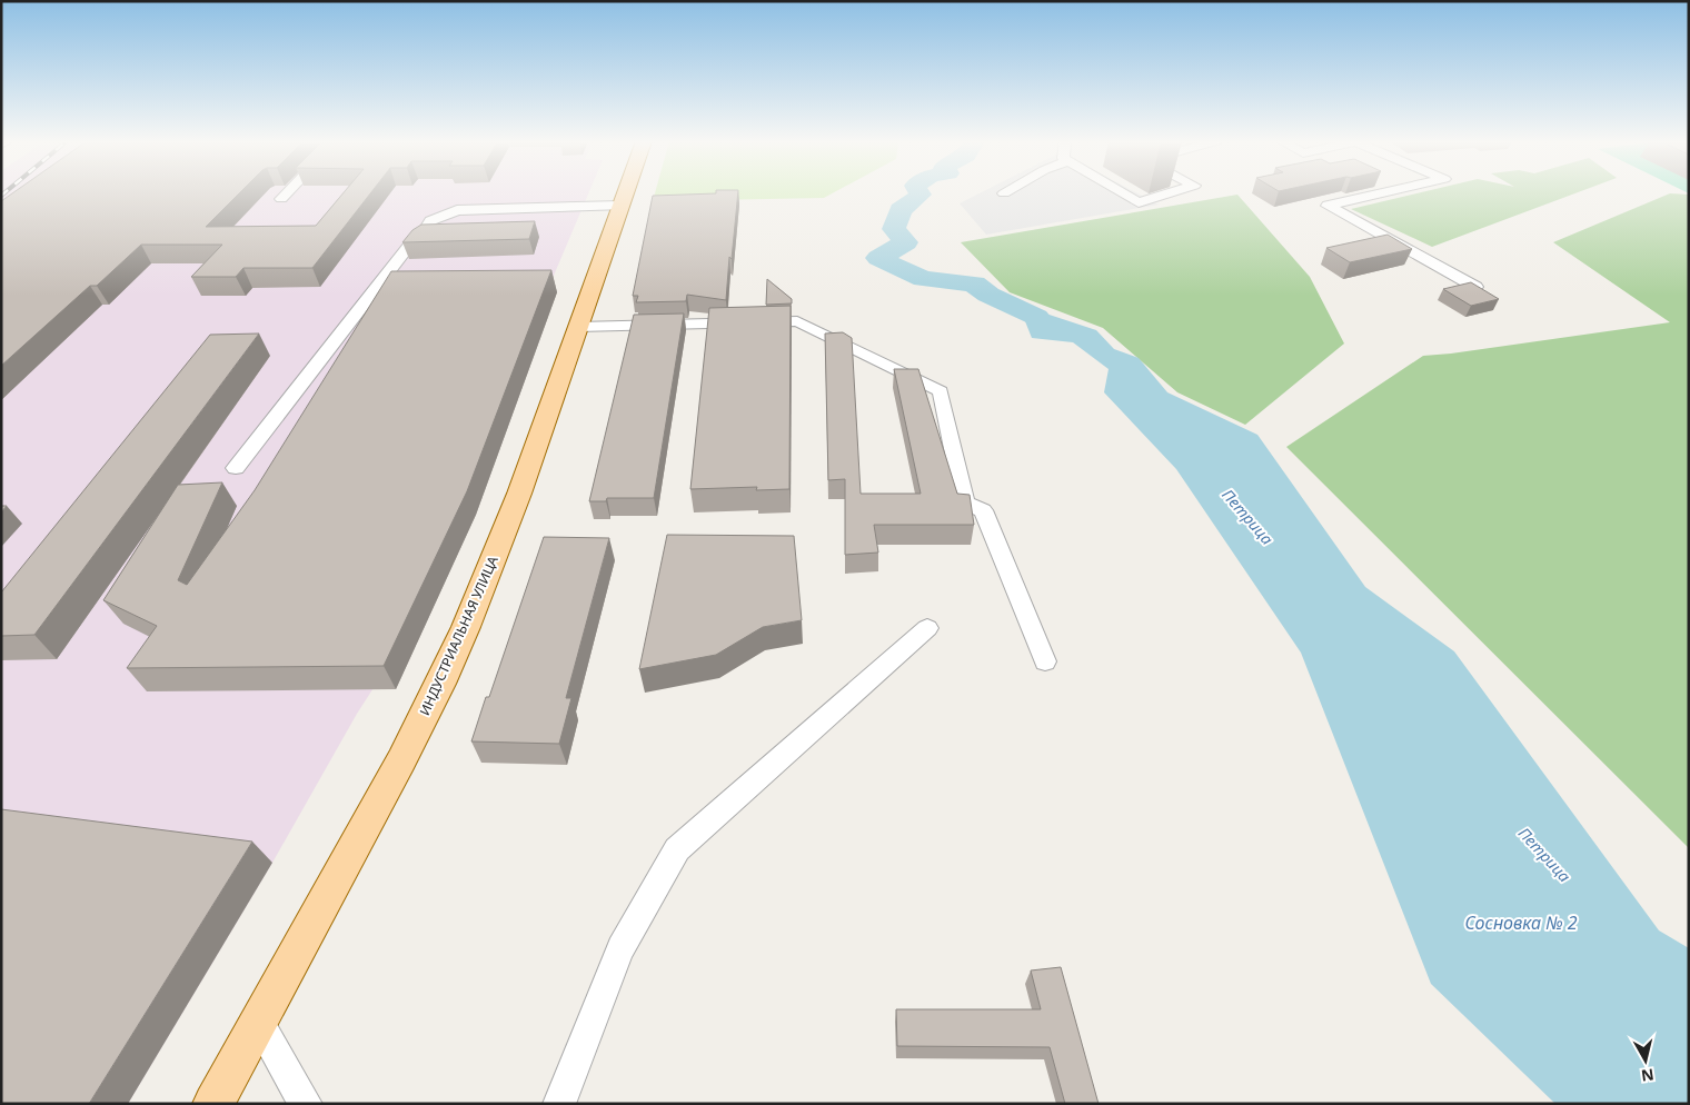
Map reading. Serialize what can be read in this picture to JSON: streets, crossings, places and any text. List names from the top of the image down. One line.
{"streets":{"main road":["ИНДУСТРИАЛЬНАЯ УЛИЦА"]},"water":["Петрица","Сосновка № 2"],"north":"bottom"}
